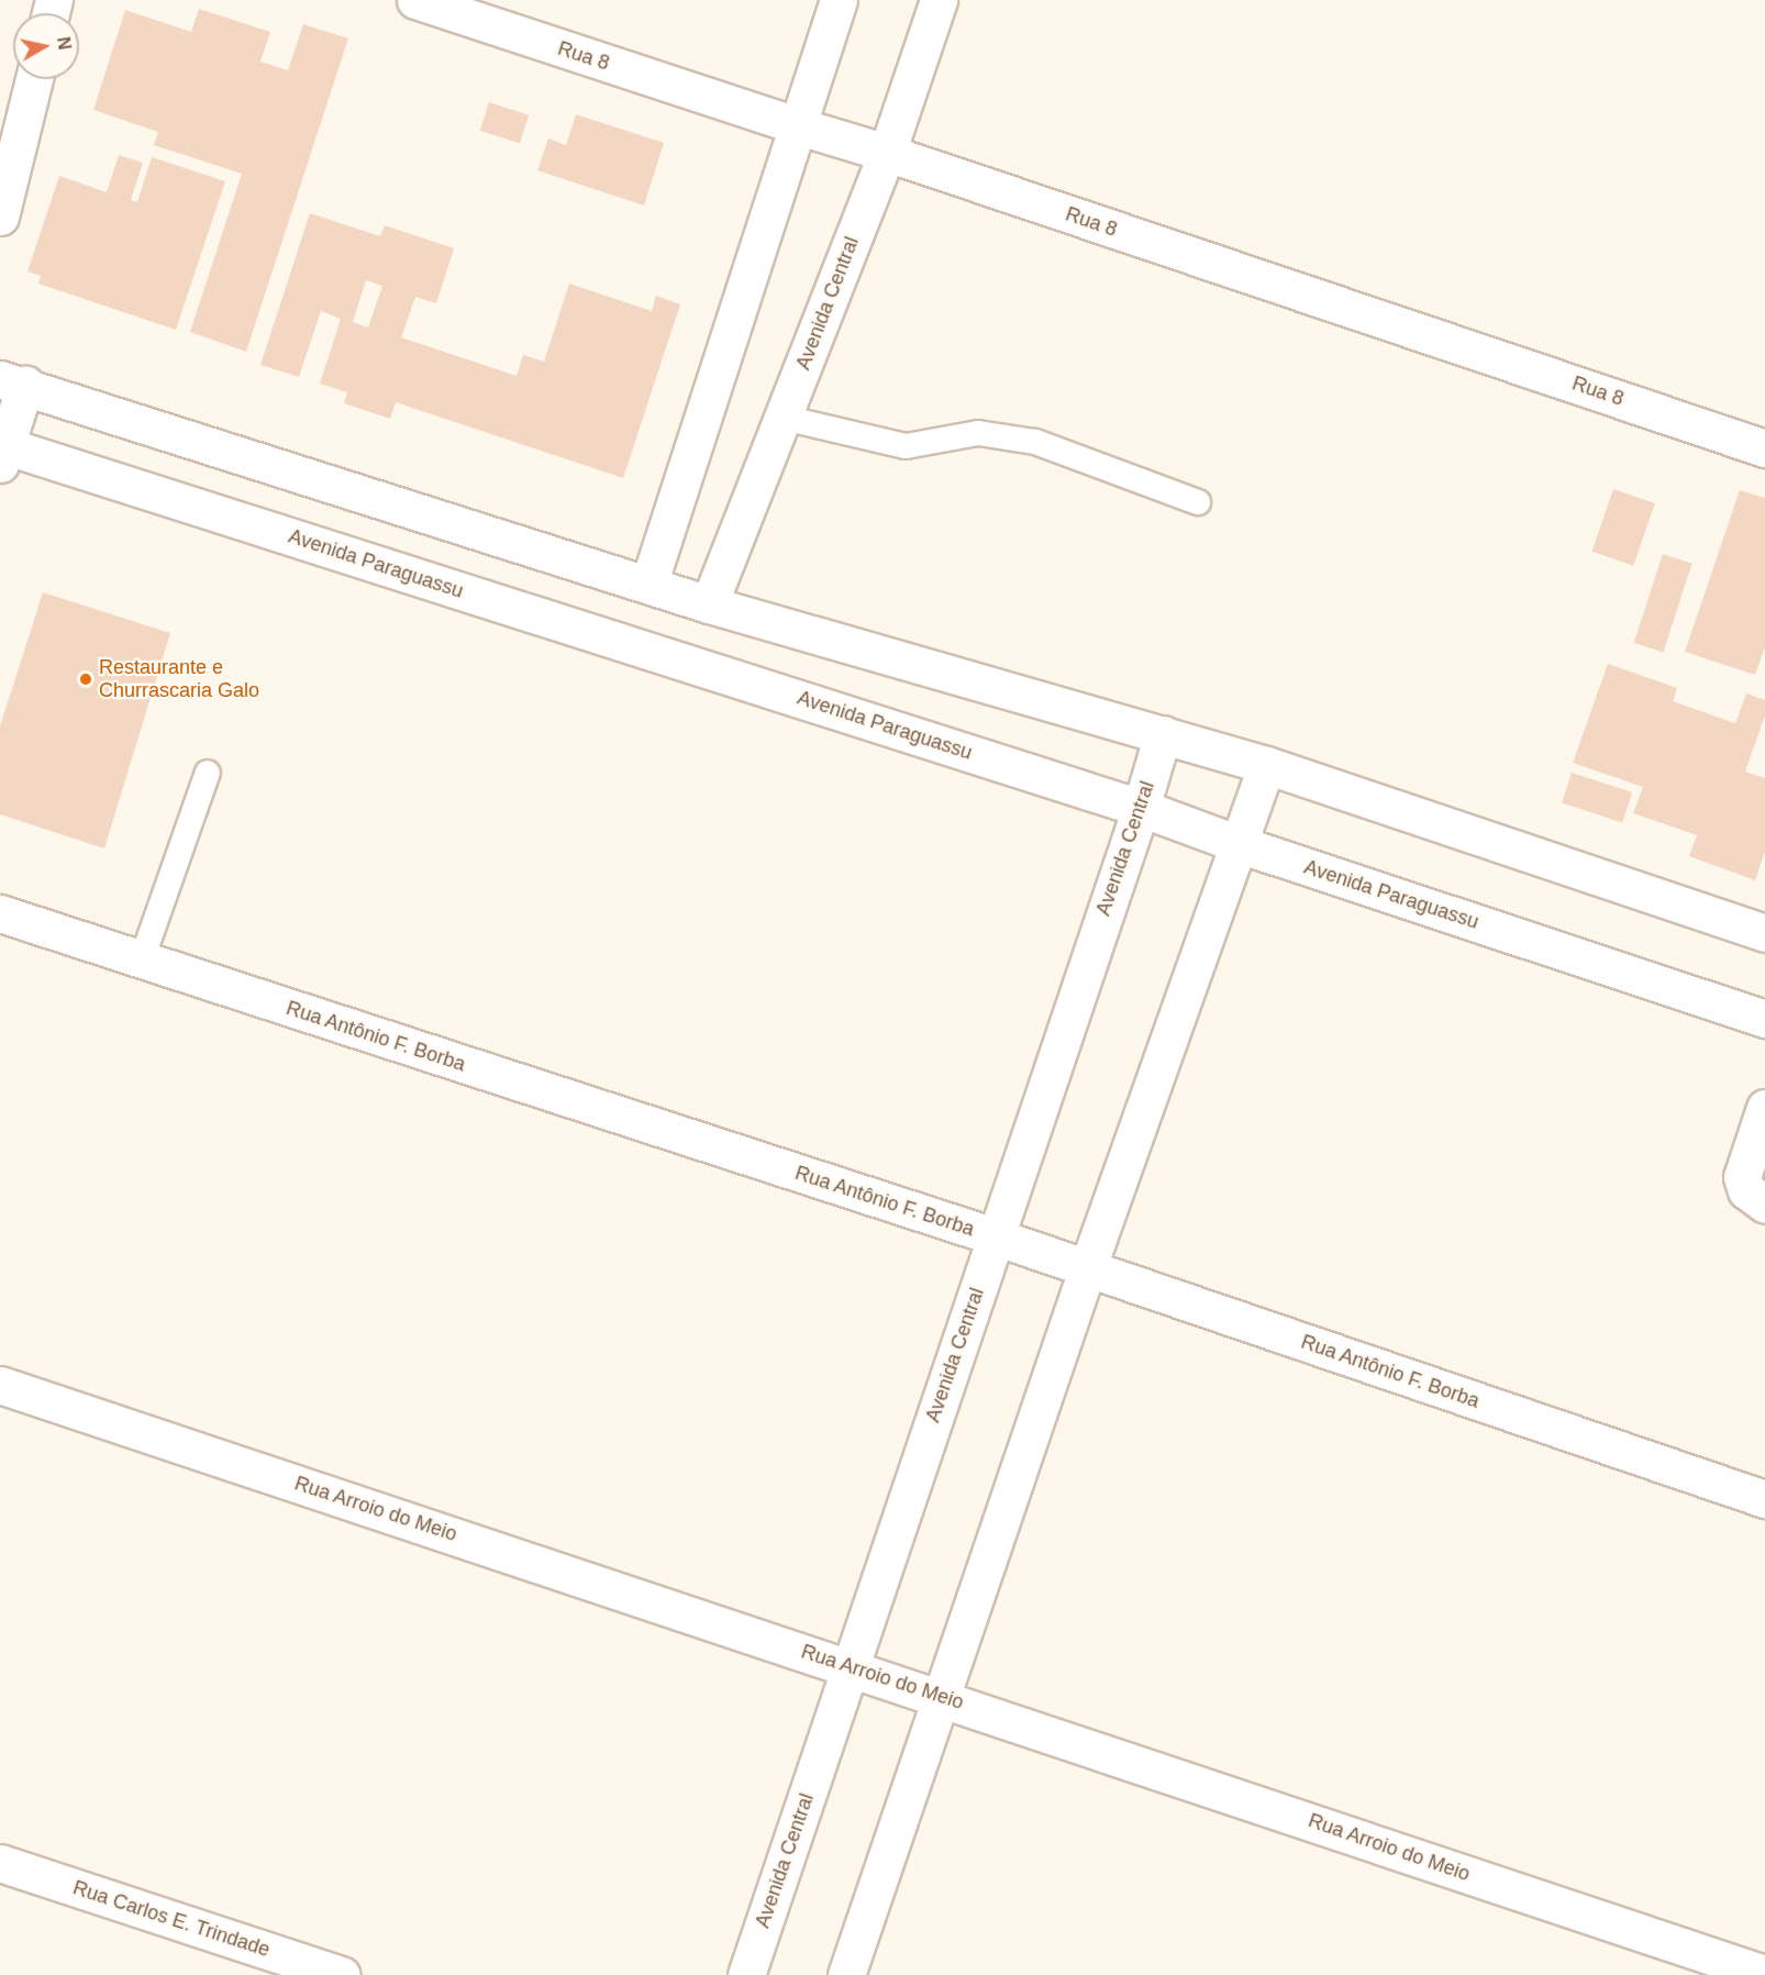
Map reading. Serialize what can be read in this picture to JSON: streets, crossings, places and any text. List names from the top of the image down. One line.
{"streets":{"street":["Rua 8","Avenida Central","Avenida Paraguassu","Rua Antônio F. Borba","Rua Arroio do Meio","Rua Carlos E. Trindade"]},"crossings":[["Rua 8","Avenida Central"],["Avenida Central","Avenida Paraguassu"],["Avenida Central","Rua Antônio F. Borba"],["Avenida Central","Rua Arroio do Meio"]],"places":["Restaurante e Churrascaria Galo"],"north":"right"}
